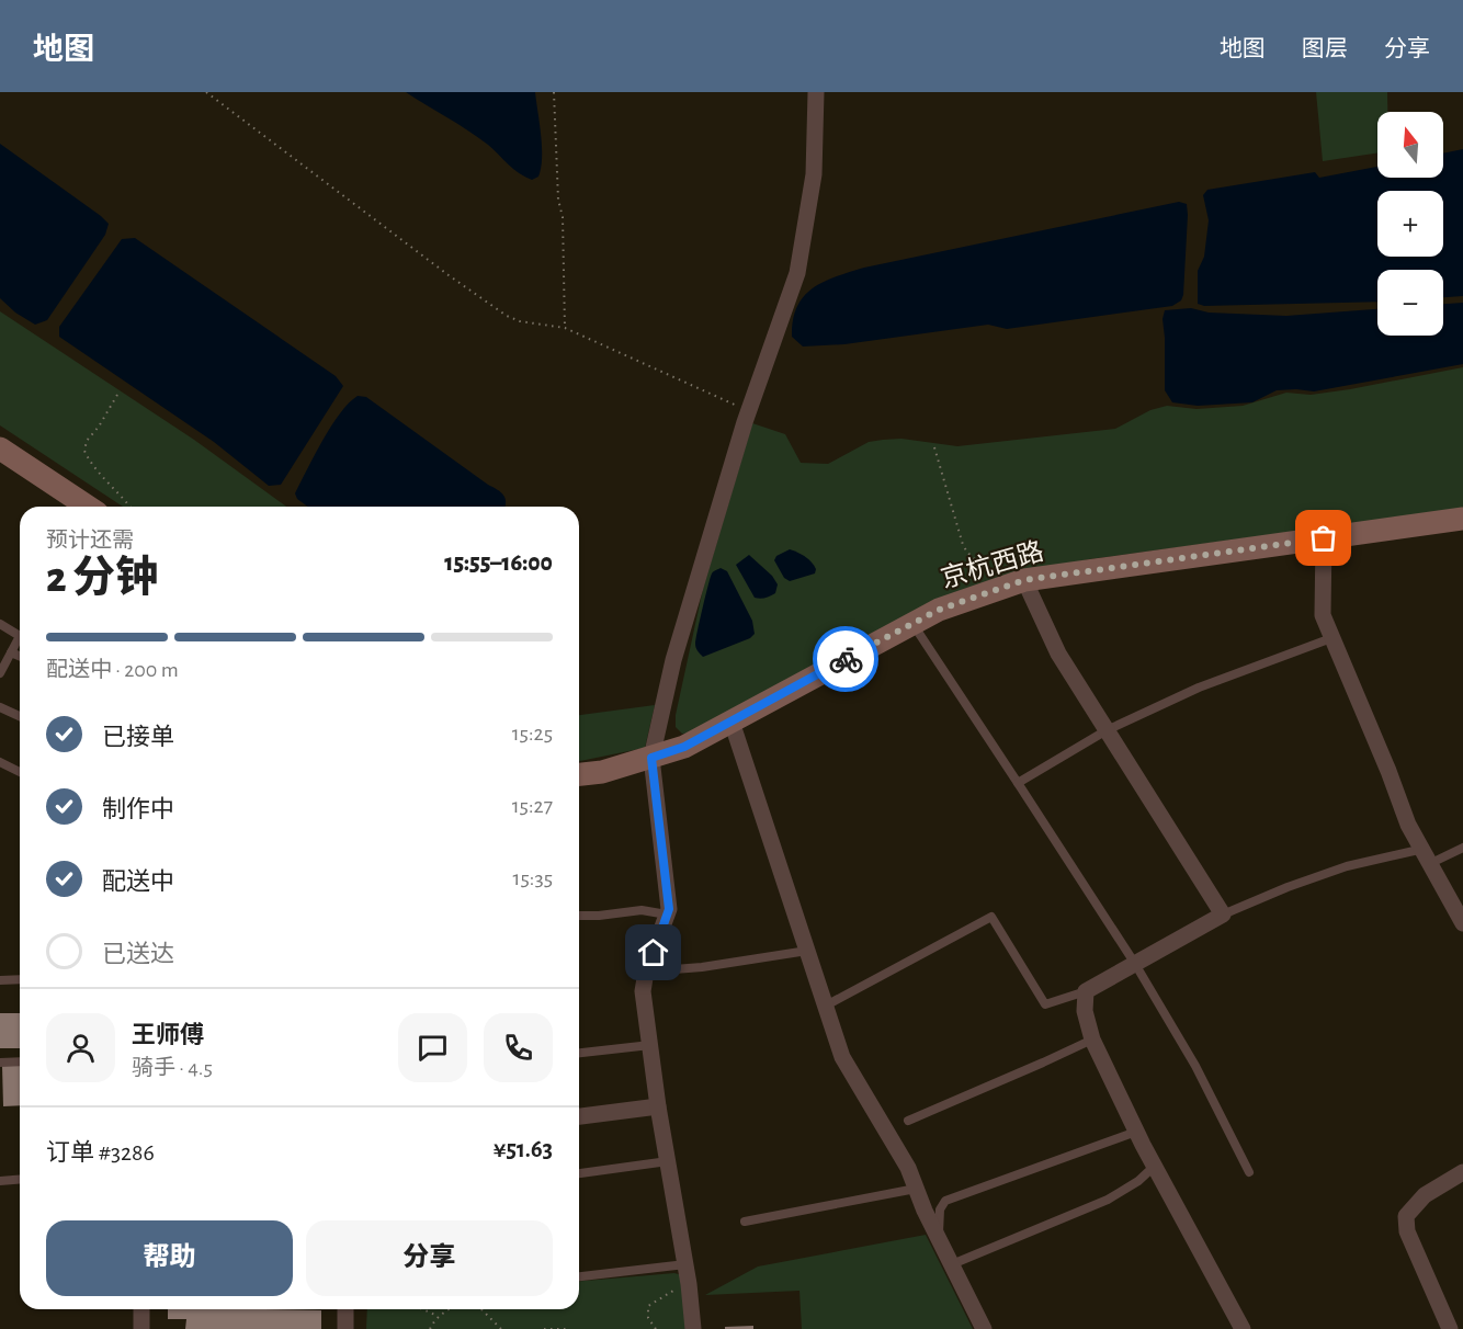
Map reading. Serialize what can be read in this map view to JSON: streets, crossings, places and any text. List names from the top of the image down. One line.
{"streets":{"main road":["京杭西路"]},"north":"top","page":{"header":"地图","nav":["地图","图层","分享"],"map_buttons":["+","−"],"heading":["2 分钟","预计还需","15:55–16:00"],"panel":["王师傅","骑手 · 4.5","订单 #3286","¥51.63"],"bar":"配送中 · 200 m","list":[["已接单","15:25"],["制作中","15:27"],["配送中","15:35"],"已送达"],"buttons":["帮助","分享"]}}
